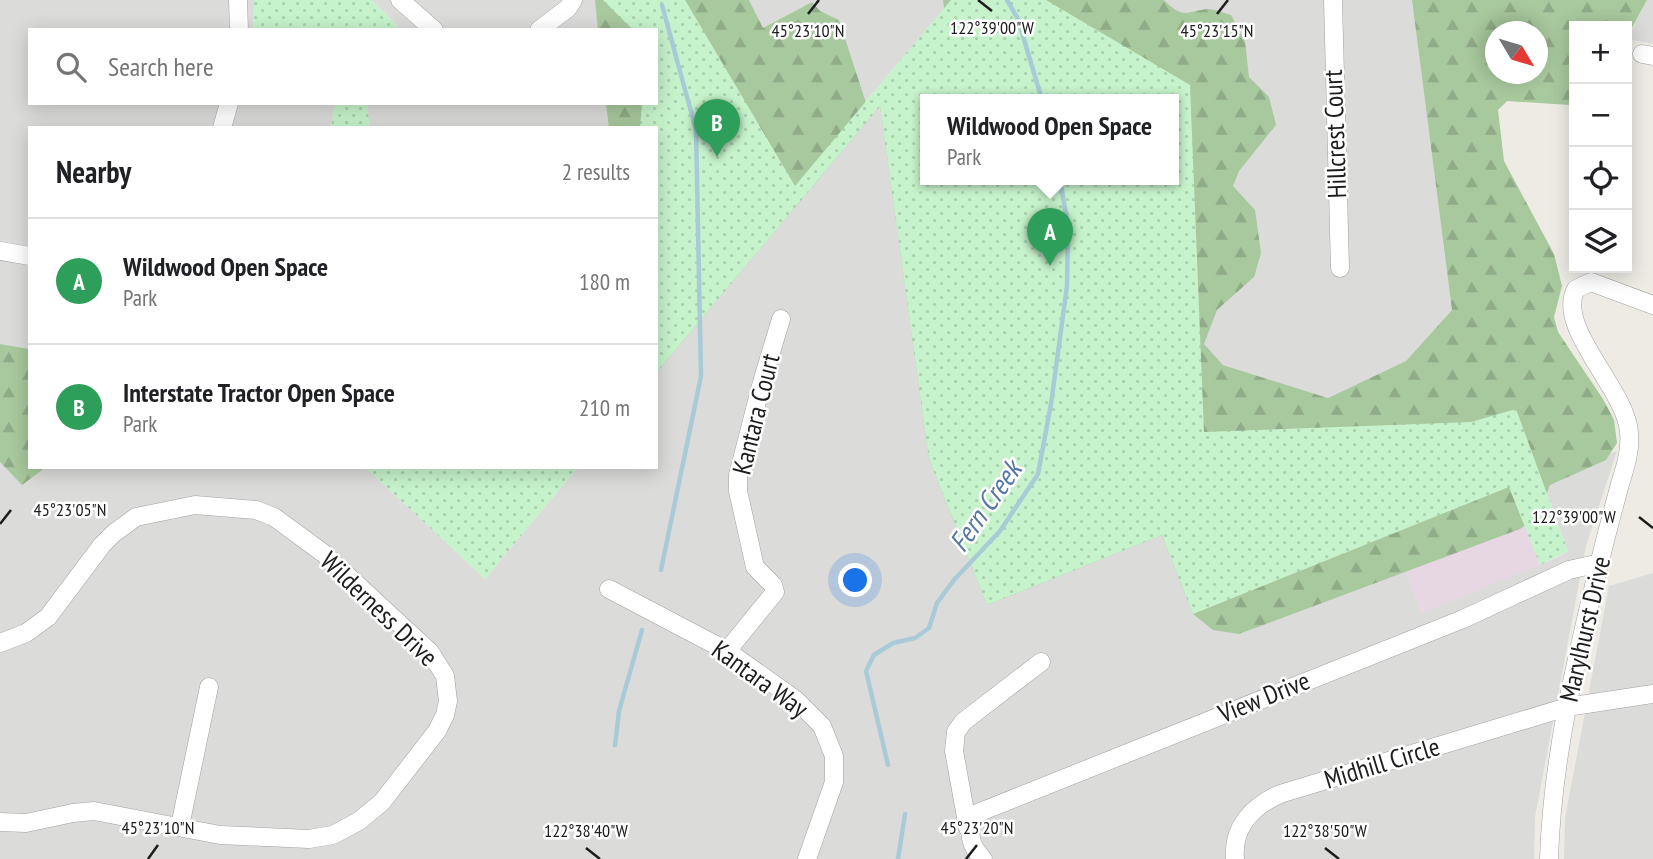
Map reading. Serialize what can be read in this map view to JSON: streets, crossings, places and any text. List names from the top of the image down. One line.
{"streets":{"street":["Hillcrest Court","Kantara Court","Wilderness Drive","Marylhurst Drive","Kantara Way","View Drive","Midhill Circle"]},"crossings":[["Kantara Court","Kantara Way"],["Marylhurst Drive","View Drive"],["Marylhurst Drive","Midhill Circle"]],"water":["Fern Creek"],"north":"bottom right","page":{"map_buttons":["+","−"],"search":"Search here","popup":["Wildwood Open Space","Park"],"pins":["B","A"],"heading":["Nearby","2 results"],"list":[{"mark":"A","name":"Wildwood Open Space","note":"Park","value":"180 m"},{"mark":"B","name":"Interstate Tractor Open Space","note":"Park","value":"210 m"}]},"coordinates":["122°39'00\"W","45°23'10\"N","45°23'15\"N","45°23'05\"N","45°23'20\"N","122°38'40\"W","122°38'50\"W"]}
